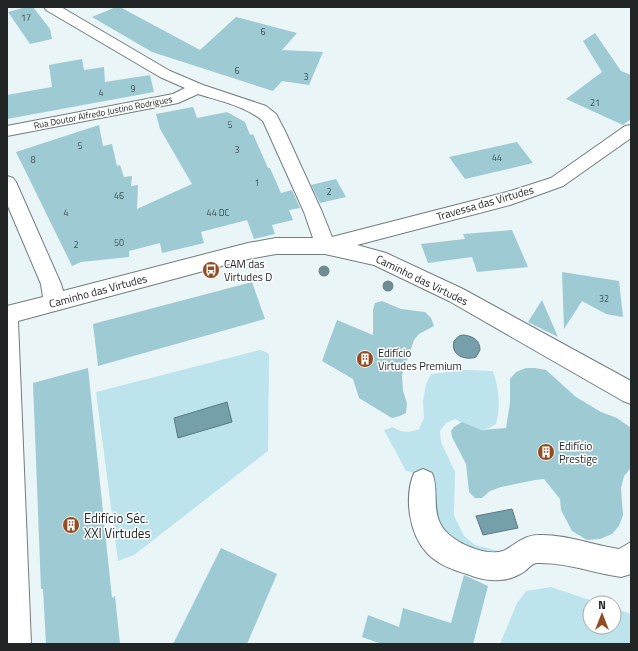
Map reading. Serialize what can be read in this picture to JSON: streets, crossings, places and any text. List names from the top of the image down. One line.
{"streets":{"street":["Rua Doutor Alfredo Justino Rodrigues","Travessa das Virtudes","Caminho das Virtudes"]},"crossings":[["Travessa das Virtudes","Caminho das Virtudes"]],"places":{"bus stop":["CAM das Virtudes D"],"building":["Edifício Virtudes Premium","Edifício Prestige","Edifício Séc. XXI Virtudes"]},"house_numbers":["17","6","6","3","9","4","21","5","5","3","44","8","1","2","46","4","44 DC","50","2","32"],"north":"top"}
